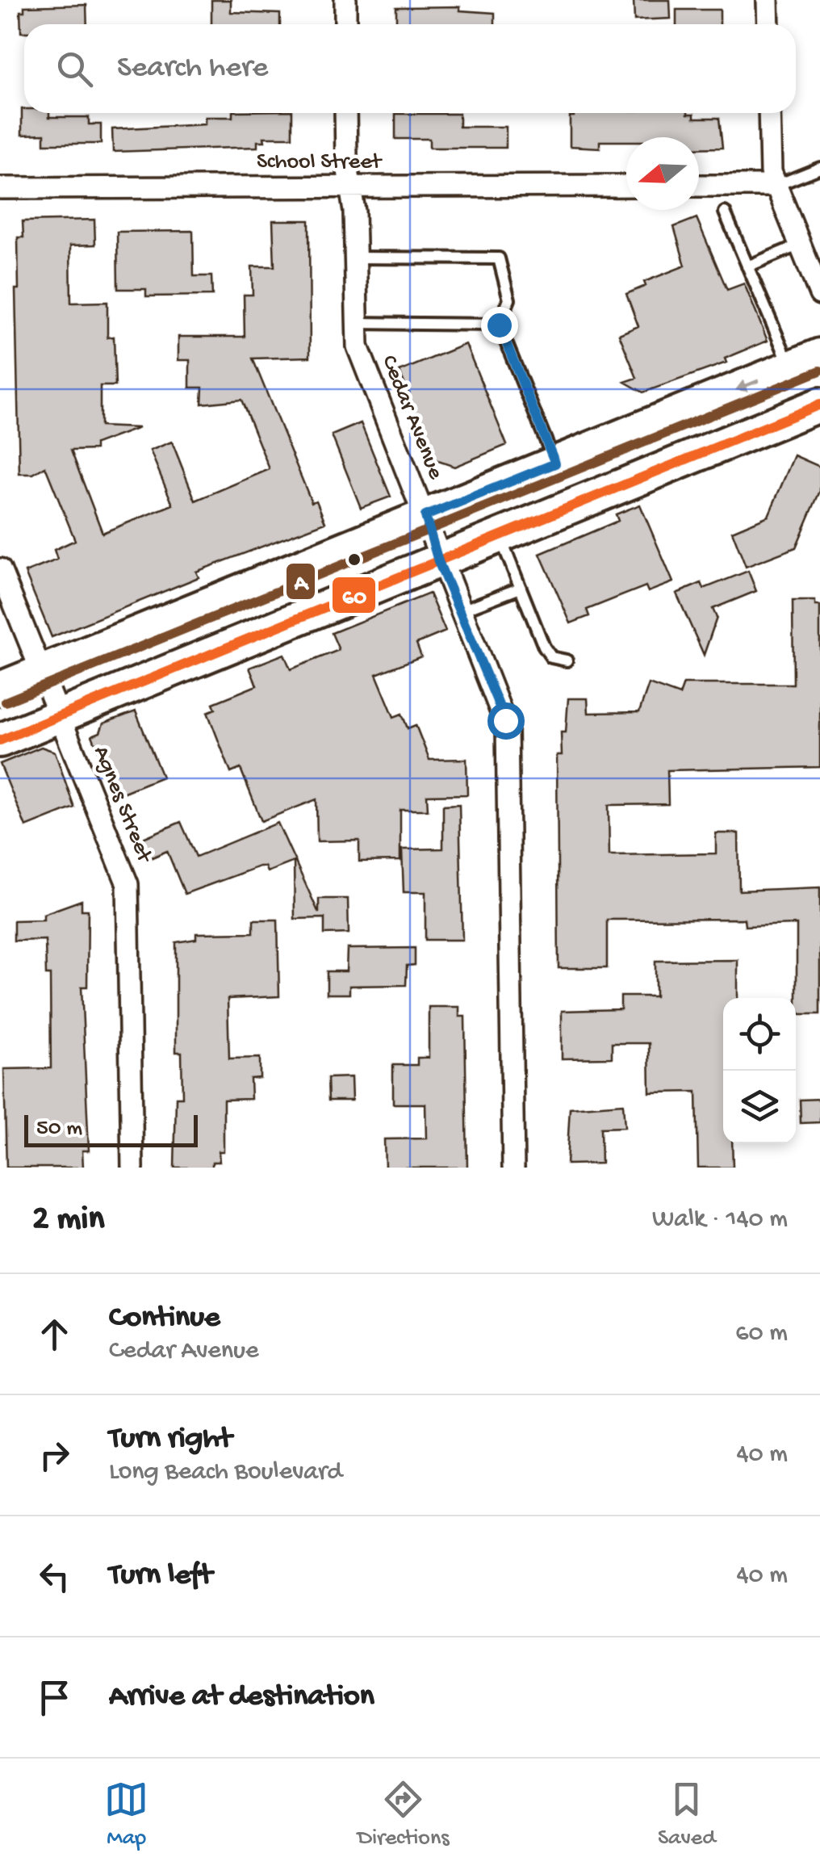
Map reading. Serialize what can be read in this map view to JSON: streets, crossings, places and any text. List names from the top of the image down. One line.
{"streets":{"street":["School Street","Cedar Avenue","Agnes Street"]},"crossings":[["School Street","Cedar Avenue"]],"lines":["transit line A","transit line 60"],"scale_bar":"50 m","north":"left","page":{"search":"Search here","scale":"50 m","heading":["2 min","Walk · 140 m"],"list":[["Continue","Cedar Avenue","60 m"],["Turn right","Long Beach Boulevard","40 m"],["Turn left","40 m"],"Arrive at destination"],"nav":["Map","Directions","Saved"]}}
